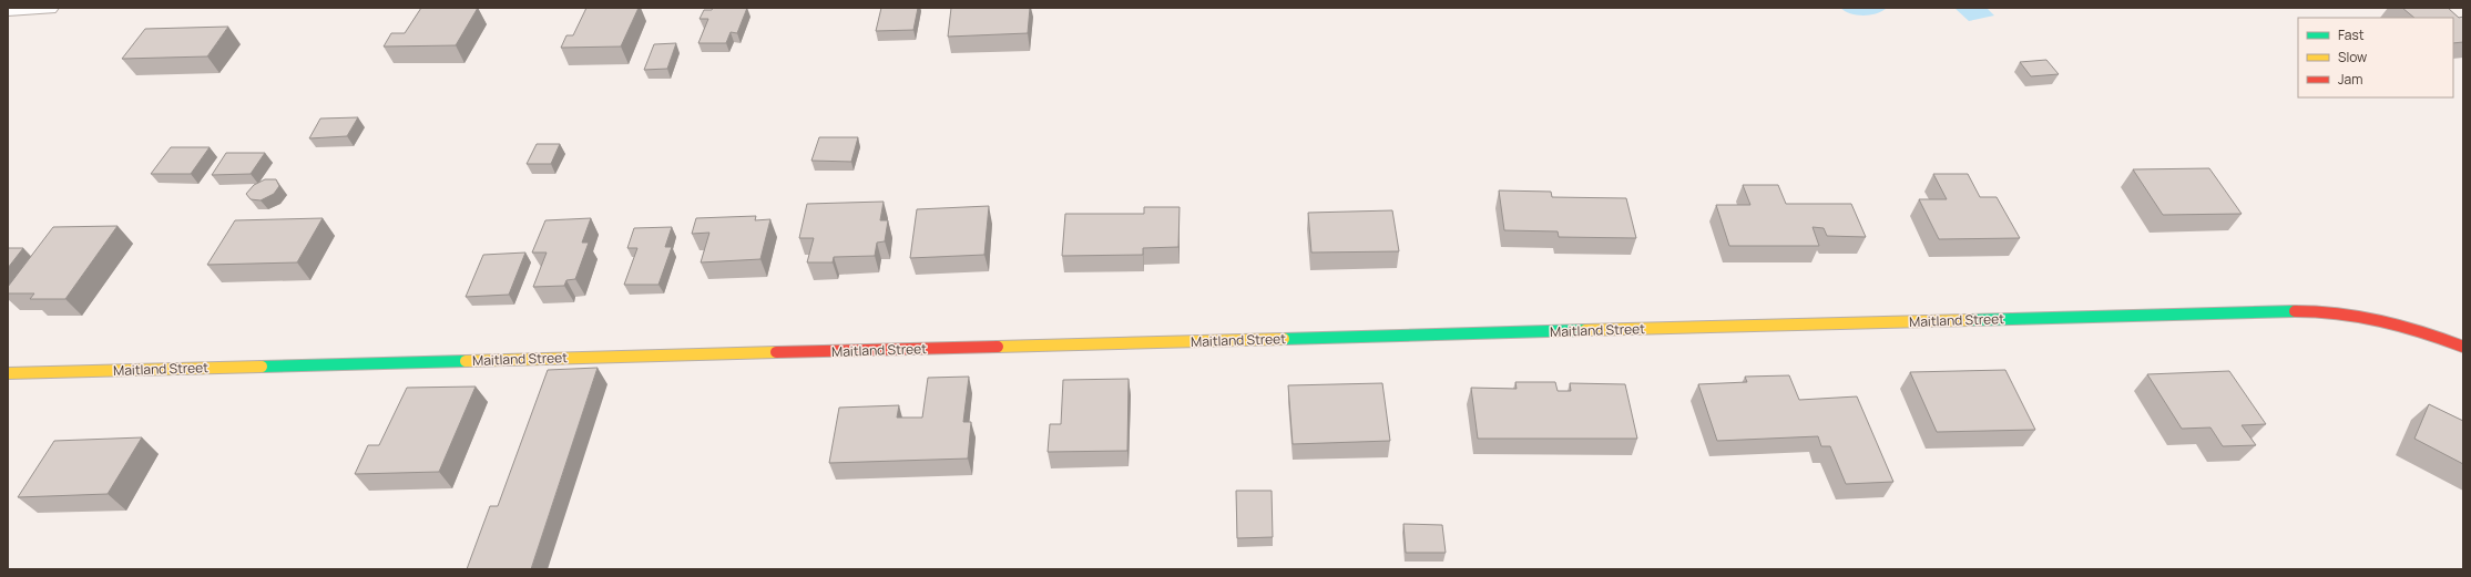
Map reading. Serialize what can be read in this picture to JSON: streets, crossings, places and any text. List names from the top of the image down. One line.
{"streets":{"street":["Maitland Street"]},"legend":["Fast","Slow","Jam"]}
